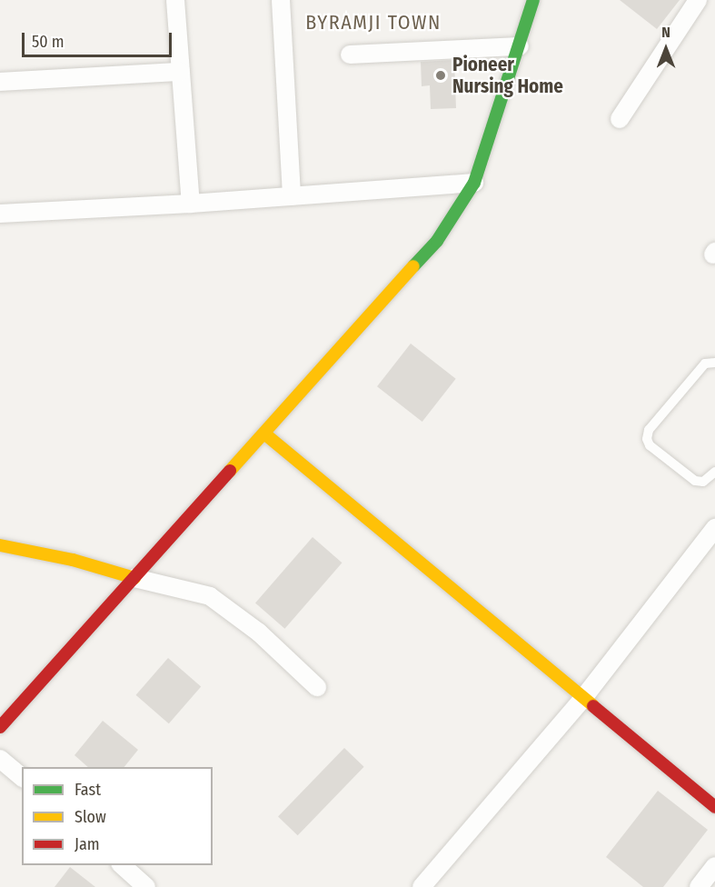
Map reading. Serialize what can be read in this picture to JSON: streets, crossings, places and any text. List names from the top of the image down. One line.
{"districts":["BYRAMJI TOWN"],"places":["Pioneer Nursing Home"],"legend":["Fast","Slow","Jam"],"scale_bar":"50 m","north":"top"}
